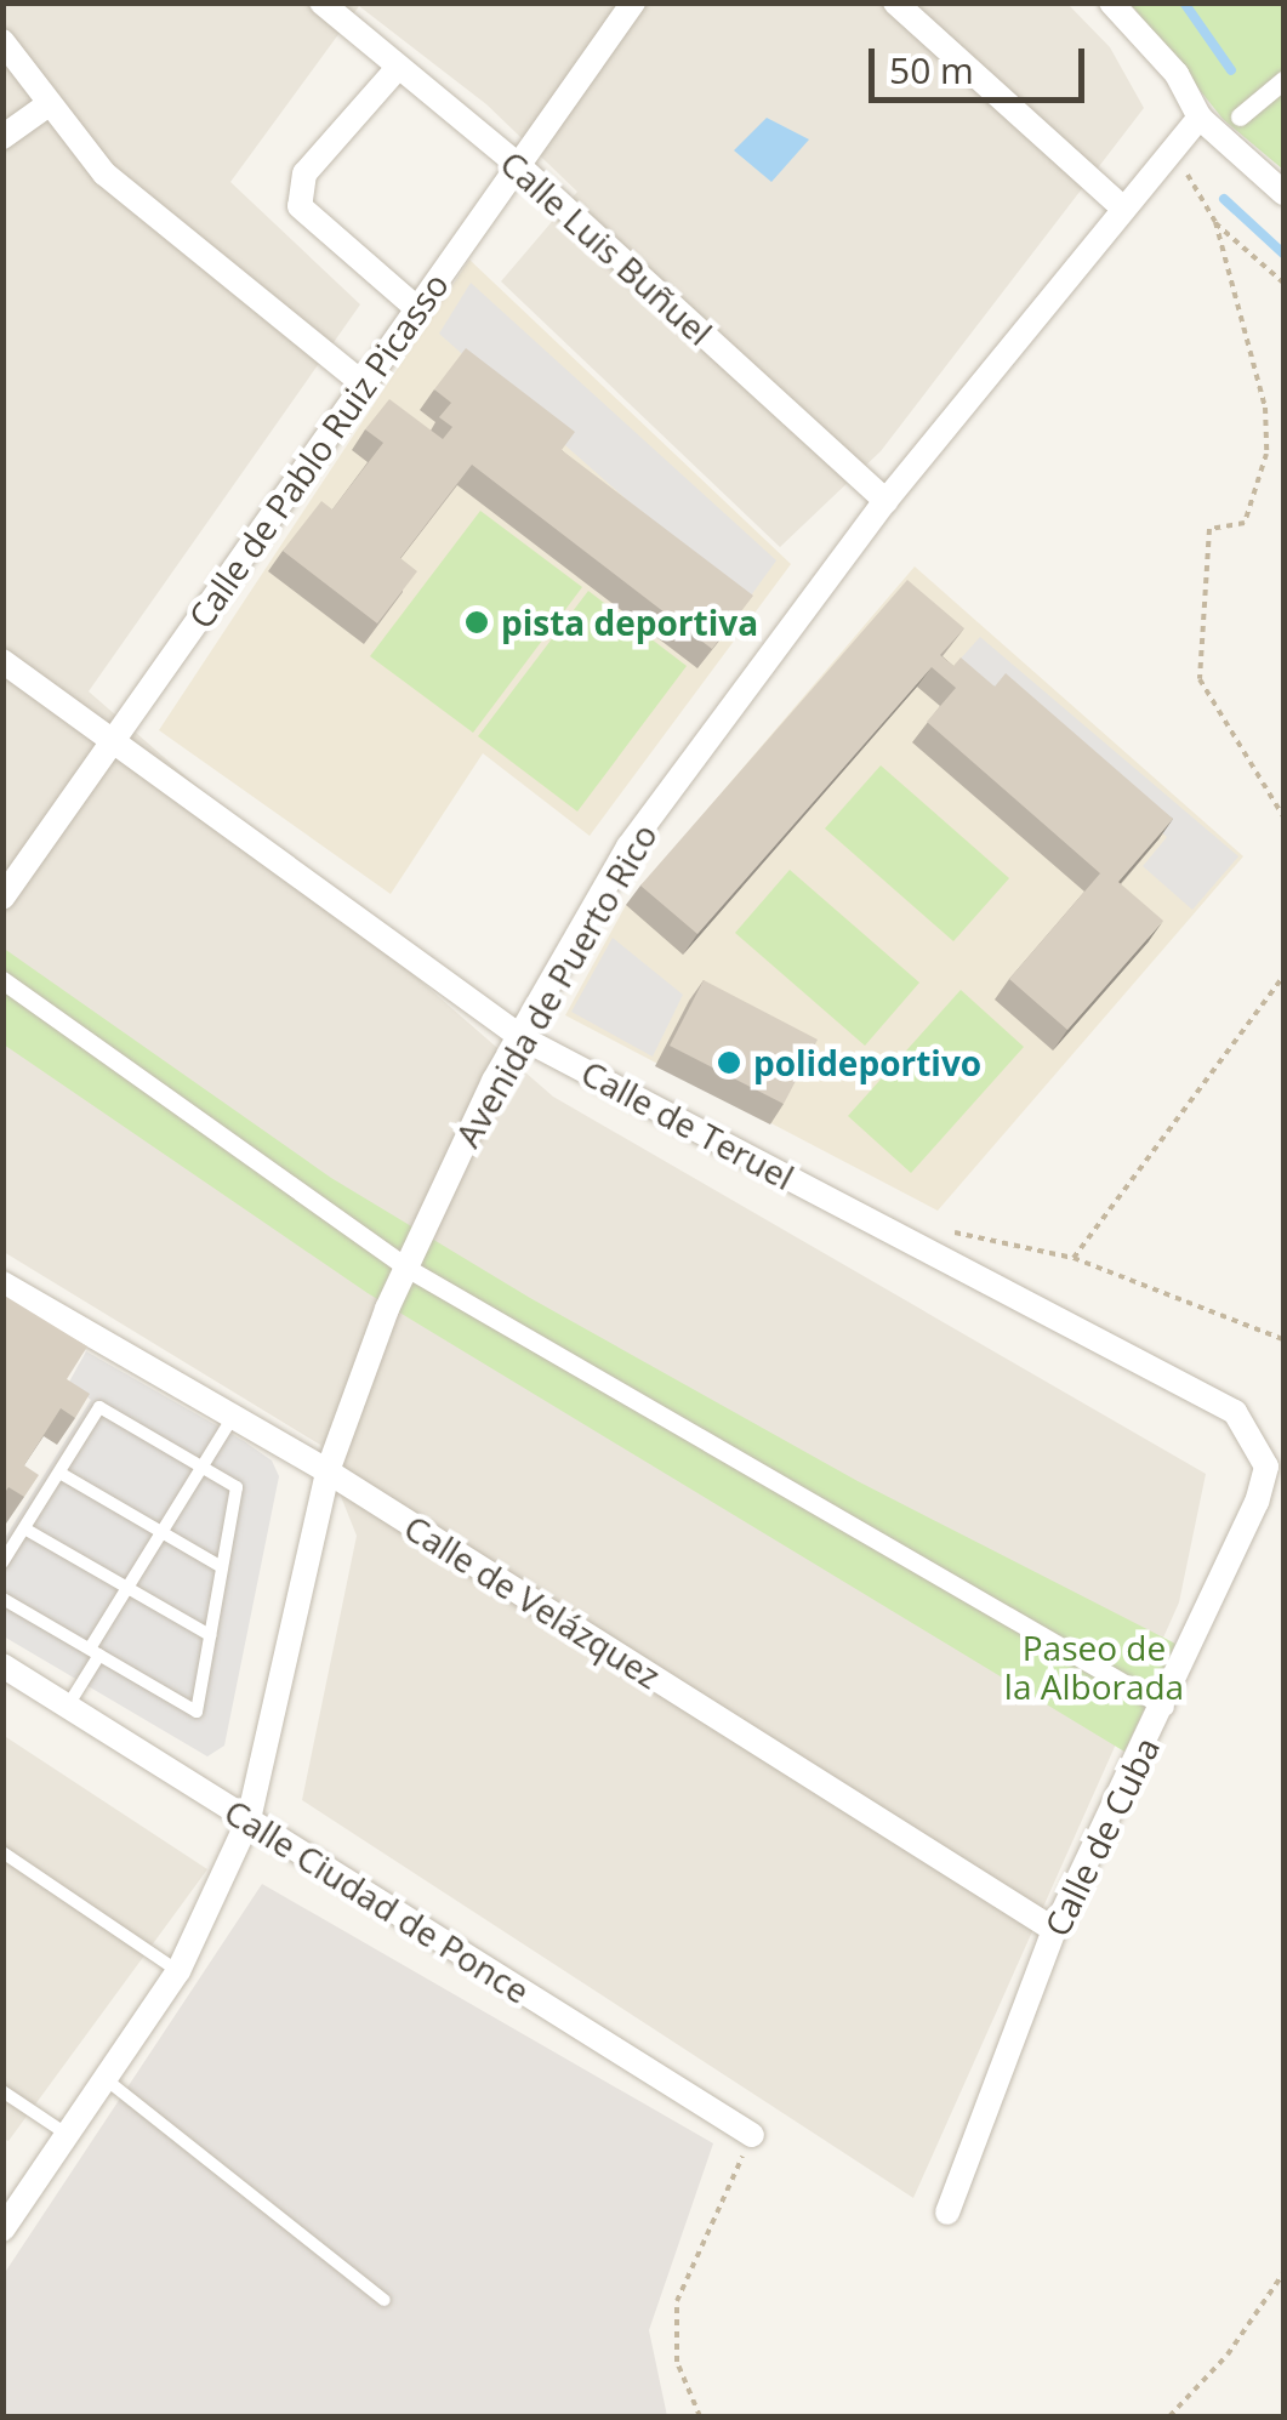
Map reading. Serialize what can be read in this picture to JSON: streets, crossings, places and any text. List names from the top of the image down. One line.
{"streets":{"street":["Calle Luis Buñuel","Calle de Pablo Ruiz Picasso","Avenida de Puerto Rico","Calle de Teruel","Calle de Velázquez","Calle de Cuba","Calle Ciudad de Ponce"]},"crossings":[["Calle Luis Buñuel","Calle de Pablo Ruiz Picasso"],["Calle Luis Buñuel","Avenida de Puerto Rico"],["Calle de Pablo Ruiz Picasso","Calle de Teruel"],["Avenida de Puerto Rico","Calle de Teruel"],["Avenida de Puerto Rico","Calle de Velázquez"],["Avenida de Puerto Rico","Calle Ciudad de Ponce"],["Calle de Teruel","Calle de Cuba"],["Calle de Velázquez","Calle de Cuba"]],"parks":["Paseo de la Alborada"],"places":["pista deportiva","polideportivo"],"scale_bar":"50 m"}
